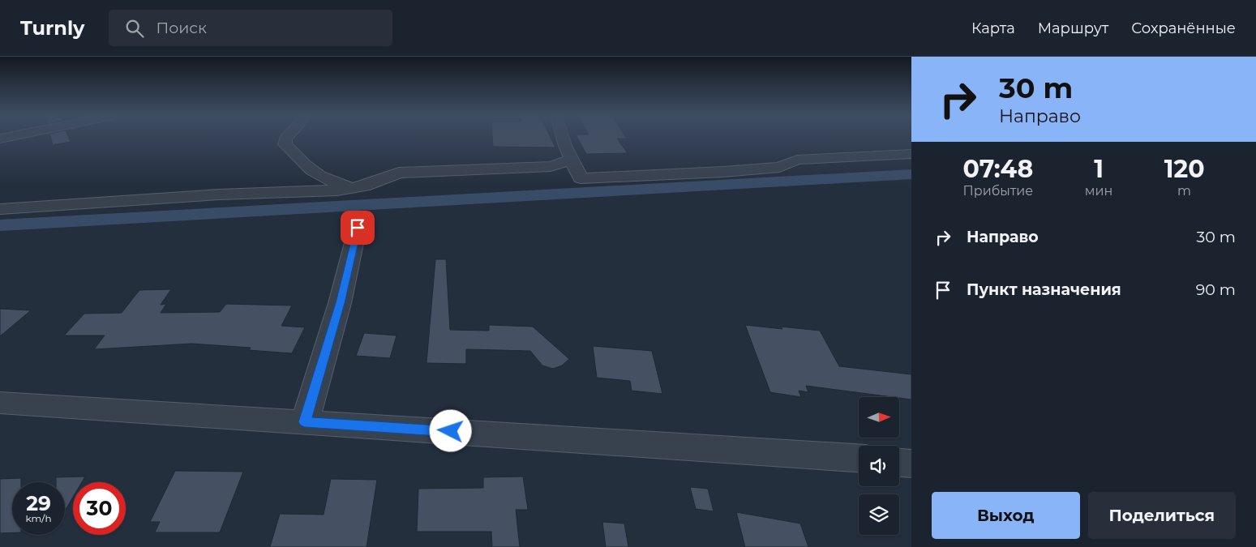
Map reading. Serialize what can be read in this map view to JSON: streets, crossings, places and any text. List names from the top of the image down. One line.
{"north":"right","page":{"header":"Turnly","search":"Поиск","nav":["Карта","Маршрут","Сохранённые"],"turn":["30 m","Направо"],"eta":["07:48","Прибытие","1","мин","120","m"],"list":[{"name":"Направо","value":"30 m"},{"name":"Пункт назначения","value":"90 m"}],"speed":"29 km/h","limit":"30","buttons":["Выход","Поделиться"]}}
